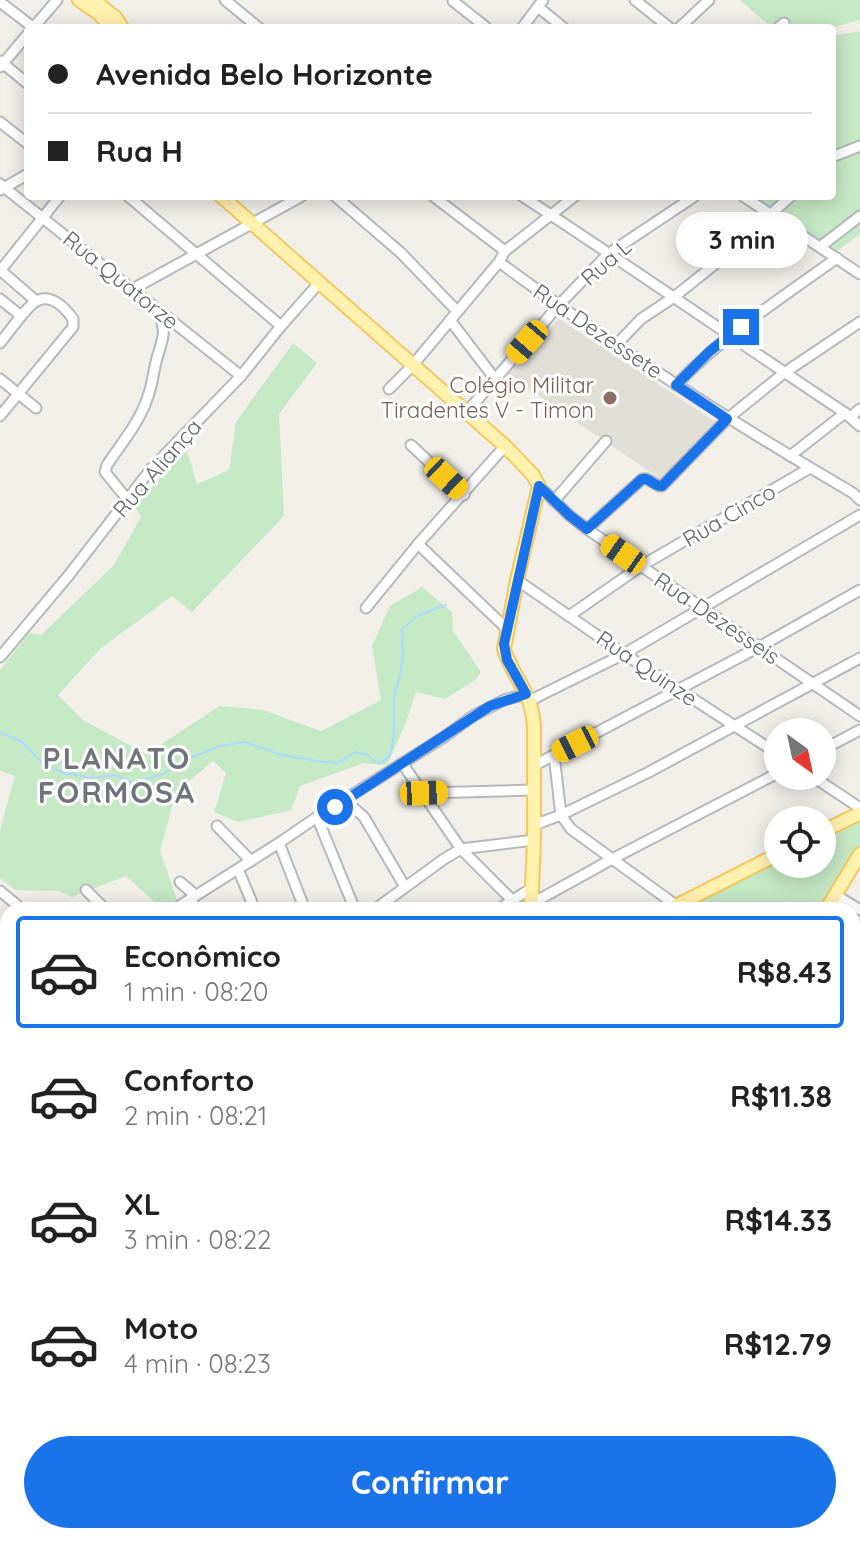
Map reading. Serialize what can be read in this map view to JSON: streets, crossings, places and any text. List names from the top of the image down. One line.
{"streets":{"street":["Rua L","Rua Quatorze","Rua Dezessete","Rua Aliança","Rua Cinco","Rua Dezesseis","Rua Quinze"]},"crossings":[["Rua L","Rua Dezessete"],["Rua Quatorze","Rua Aliança"],["Rua Dezessete","Rua Cinco"],["Rua Cinco","Rua Dezesseis"],["Rua Cinco","Rua Quinze"]],"districts":["PLANATO FORMOSA"],"places":["Colégio Militar Tiradentes V - Timon"],"north":"bottom right","page":{"banner":["Avenida Belo Horizonte","Rua H"],"bubble":"3 min","list":[{"name":"Econômico","note":"1 min · 08:20","value":"R$8.43"},{"name":"Conforto","note":"2 min · 08:21","value":"R$11.38"},{"name":"XL","note":"3 min · 08:22","value":"R$14.33"},{"name":"Moto","note":"4 min · 08:23","value":"R$12.79"}],"buttons":"Confirmar"}}
